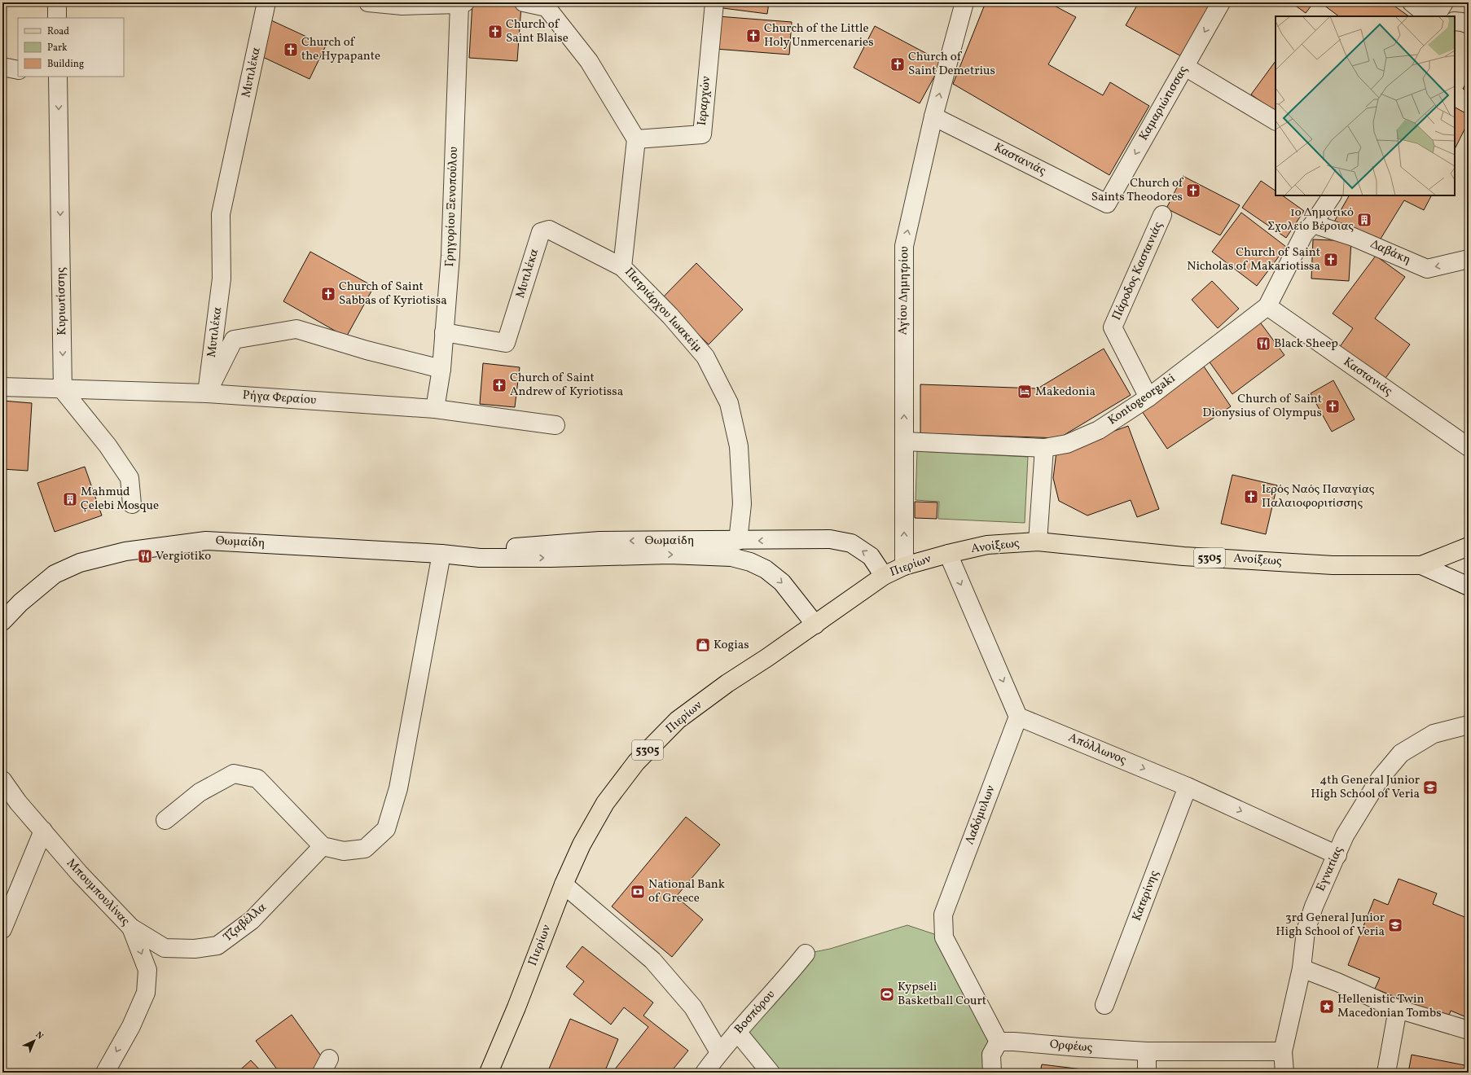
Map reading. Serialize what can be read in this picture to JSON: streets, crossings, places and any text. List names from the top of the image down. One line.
{"streets":{"main road":["Ανοίξεως","5305","Πιερίων"],"street":["Μυτιλέκα","Ιεραρχών","Καμαριώτισσας","Καστανιάς","Γρηγορίου Ξενοπούλου","Δαβάκη","Πάροδος Καστανιάς","Αγίου Δημητρίου","Κυριωτίσσης","Πατριάρχου Ιωακείμ","Ρήγα Φεραίου","Kontogeorgaki","Θωμαίδη","Απόλλωνος","Λαδόμυλων","Εγνατίας","Μπουμπουλίνας","Κατερίνης","Τζαβέλλα","Βοσπόρου","Ορφέως"]},"crossings":[["Μυτιλέκα","Γρηγορίου Ξενοπούλου"],["Μυτιλέκα","Πατριάρχου Ιωακείμ"],["Μυτιλέκα","Ρήγα Φεραίου"],["Ιεραρχών","Πατριάρχου Ιωακείμ"],["Καμαριώτισσας","Καστανιάς"],["Καστανιάς","Αγίου Δημητρίου"],["Καστανιάς","Kontogeorgaki"],["Γρηγορίου Ξενοπούλου","Ρήγα Φεραίου"],["Δαβάκη","Kontogeorgaki"],["Πάροδος Καστανιάς","Kontogeorgaki"],["Αγίου Δημητρίου","Kontogeorgaki"],["Αγίου Δημητρίου","Πιερίων"],["Κυριωτίσσης","Ρήγα Φεραίου"],["Πατριάρχου Ιωακείμ","Θωμαίδη"],["Θωμαίδη","Πιερίων"],["Ανοίξεως","Πιερίων"],["Απόλλωνος","Λαδόμυλων"],["Απόλλωνος","Εγνατίας"],["Απόλλωνος","Κατερίνης"],["Λαδόμυλων","Ορφέως"],["Εγνατίας","Ορφέως"],["Μπουμπουλίνας","Τζαβέλλα"]],"one_way":["Καμαριώτισσας","Δαβάκη","Αγίου Δημητρίου","Κυριωτίσσης","Απόλλωνος","Μπουμπουλίνας"],"places":{"church":["Church of Saint Blaise","Church of the Little Holy Unmercenaries","Church of the Hypapante","Church of Saint Demetrius","Church of Saints Theodores","Church of Saint Nicholas of Makariotissa","Church of Saint Sabbas of Kyriotissa","Church of Saint Andrew of Kyriotissa","Church of Saint Dionysius of Olympus","Ιερός Ναός Παναγίας Παλαιοφοριτίσσης"],"building":["1ο Δημοτικό Σχολείο Βέροιας","Mahmud Çelebi Mosque"],"restaurant":["Black Sheep","Vergiotiko"],"hotel":["Makedonia"],"shop":["Kogias"],"school or university":["4th General Junior High School of Veria","3rd General Junior High School of Veria"],"bank":["National Bank of Greece"],"sports":["Kypseli Basketball Court"],"place":["Hellenistic Twin Macedonian Tombs"]},"legend":["Road","Park","Building"],"north":"top right"}
